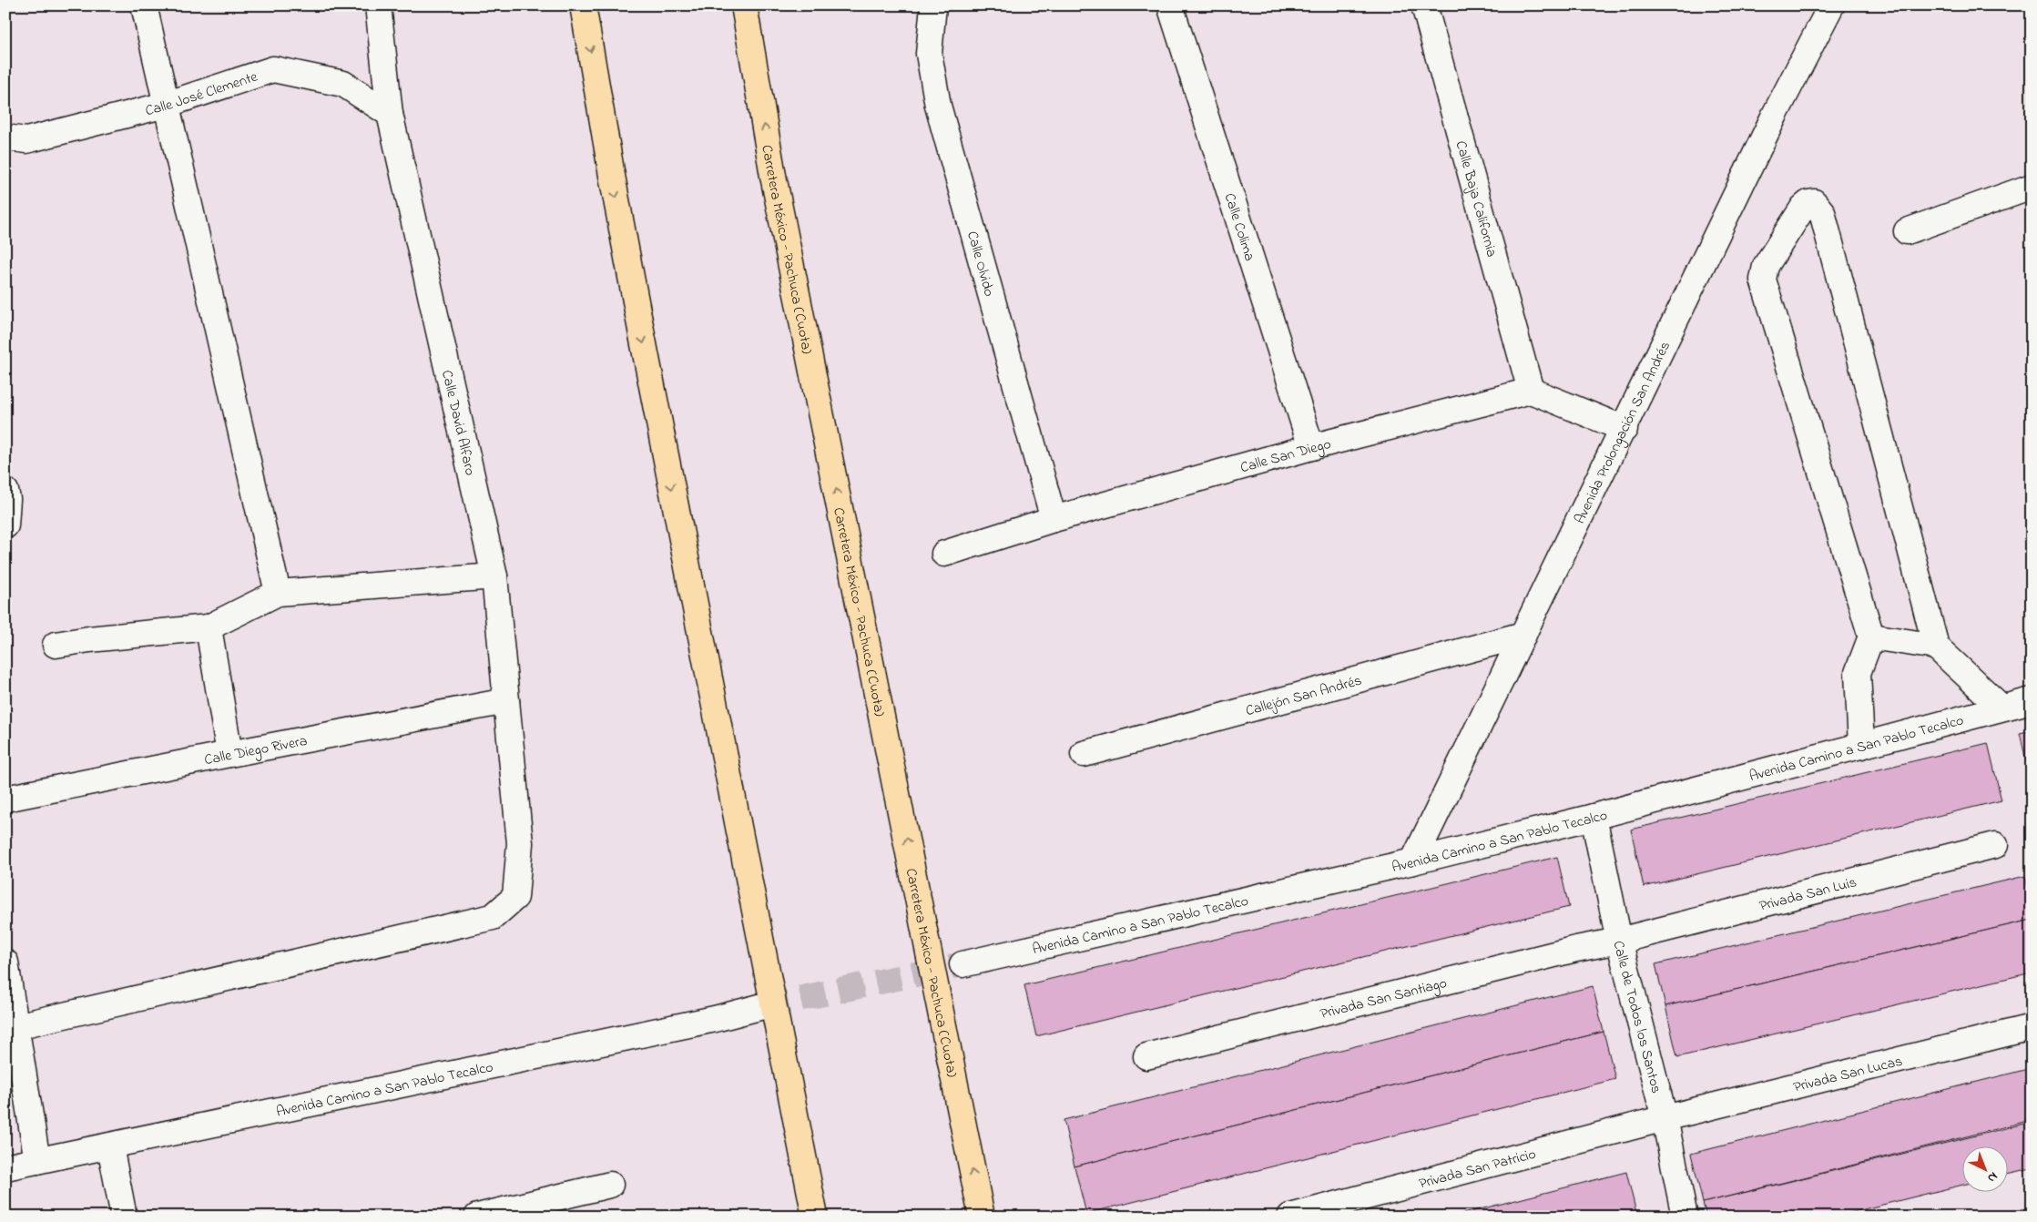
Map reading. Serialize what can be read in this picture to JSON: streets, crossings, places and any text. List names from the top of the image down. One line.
{"streets":{"highway":["Carretera México - Pachuca (Cuota)"],"street":["Calle José Clemente","Calle Baja California","Calle Colima","Calle Olvido","Calle David Alfaro","Avenida Prolongación San Andrés","Calle San Diego","Callejón San Andrés","Avenida Camino a San Pablo Tecalco","Calle Diego Rivera","Privada San Luis","Privada San Santiago","Calle de Todos los Santos","Privada San Lucas","Privada San Patricio"]},"crossings":[["Calle José Clemente","Calle David Alfaro"],["Calle Baja California","Calle San Diego"],["Calle Colima","Calle San Diego"],["Calle Olvido","Calle San Diego"],["Calle David Alfaro","Calle Diego Rivera"],["Avenida Prolongación San Andrés","Callejón San Andrés"],["Avenida Prolongación San Andrés","Avenida Camino a San Pablo Tecalco"],["Avenida Camino a San Pablo Tecalco","Calle de Todos los Santos"],["Privada San Luis","Privada San Santiago"],["Privada San Luis","Calle de Todos los Santos"],["Privada San Santiago","Calle de Todos los Santos"],["Calle de Todos los Santos","Privada San Lucas"],["Calle de Todos los Santos","Privada San Patricio"],["Privada San Lucas","Privada San Patricio"]],"north":"bottom right"}
